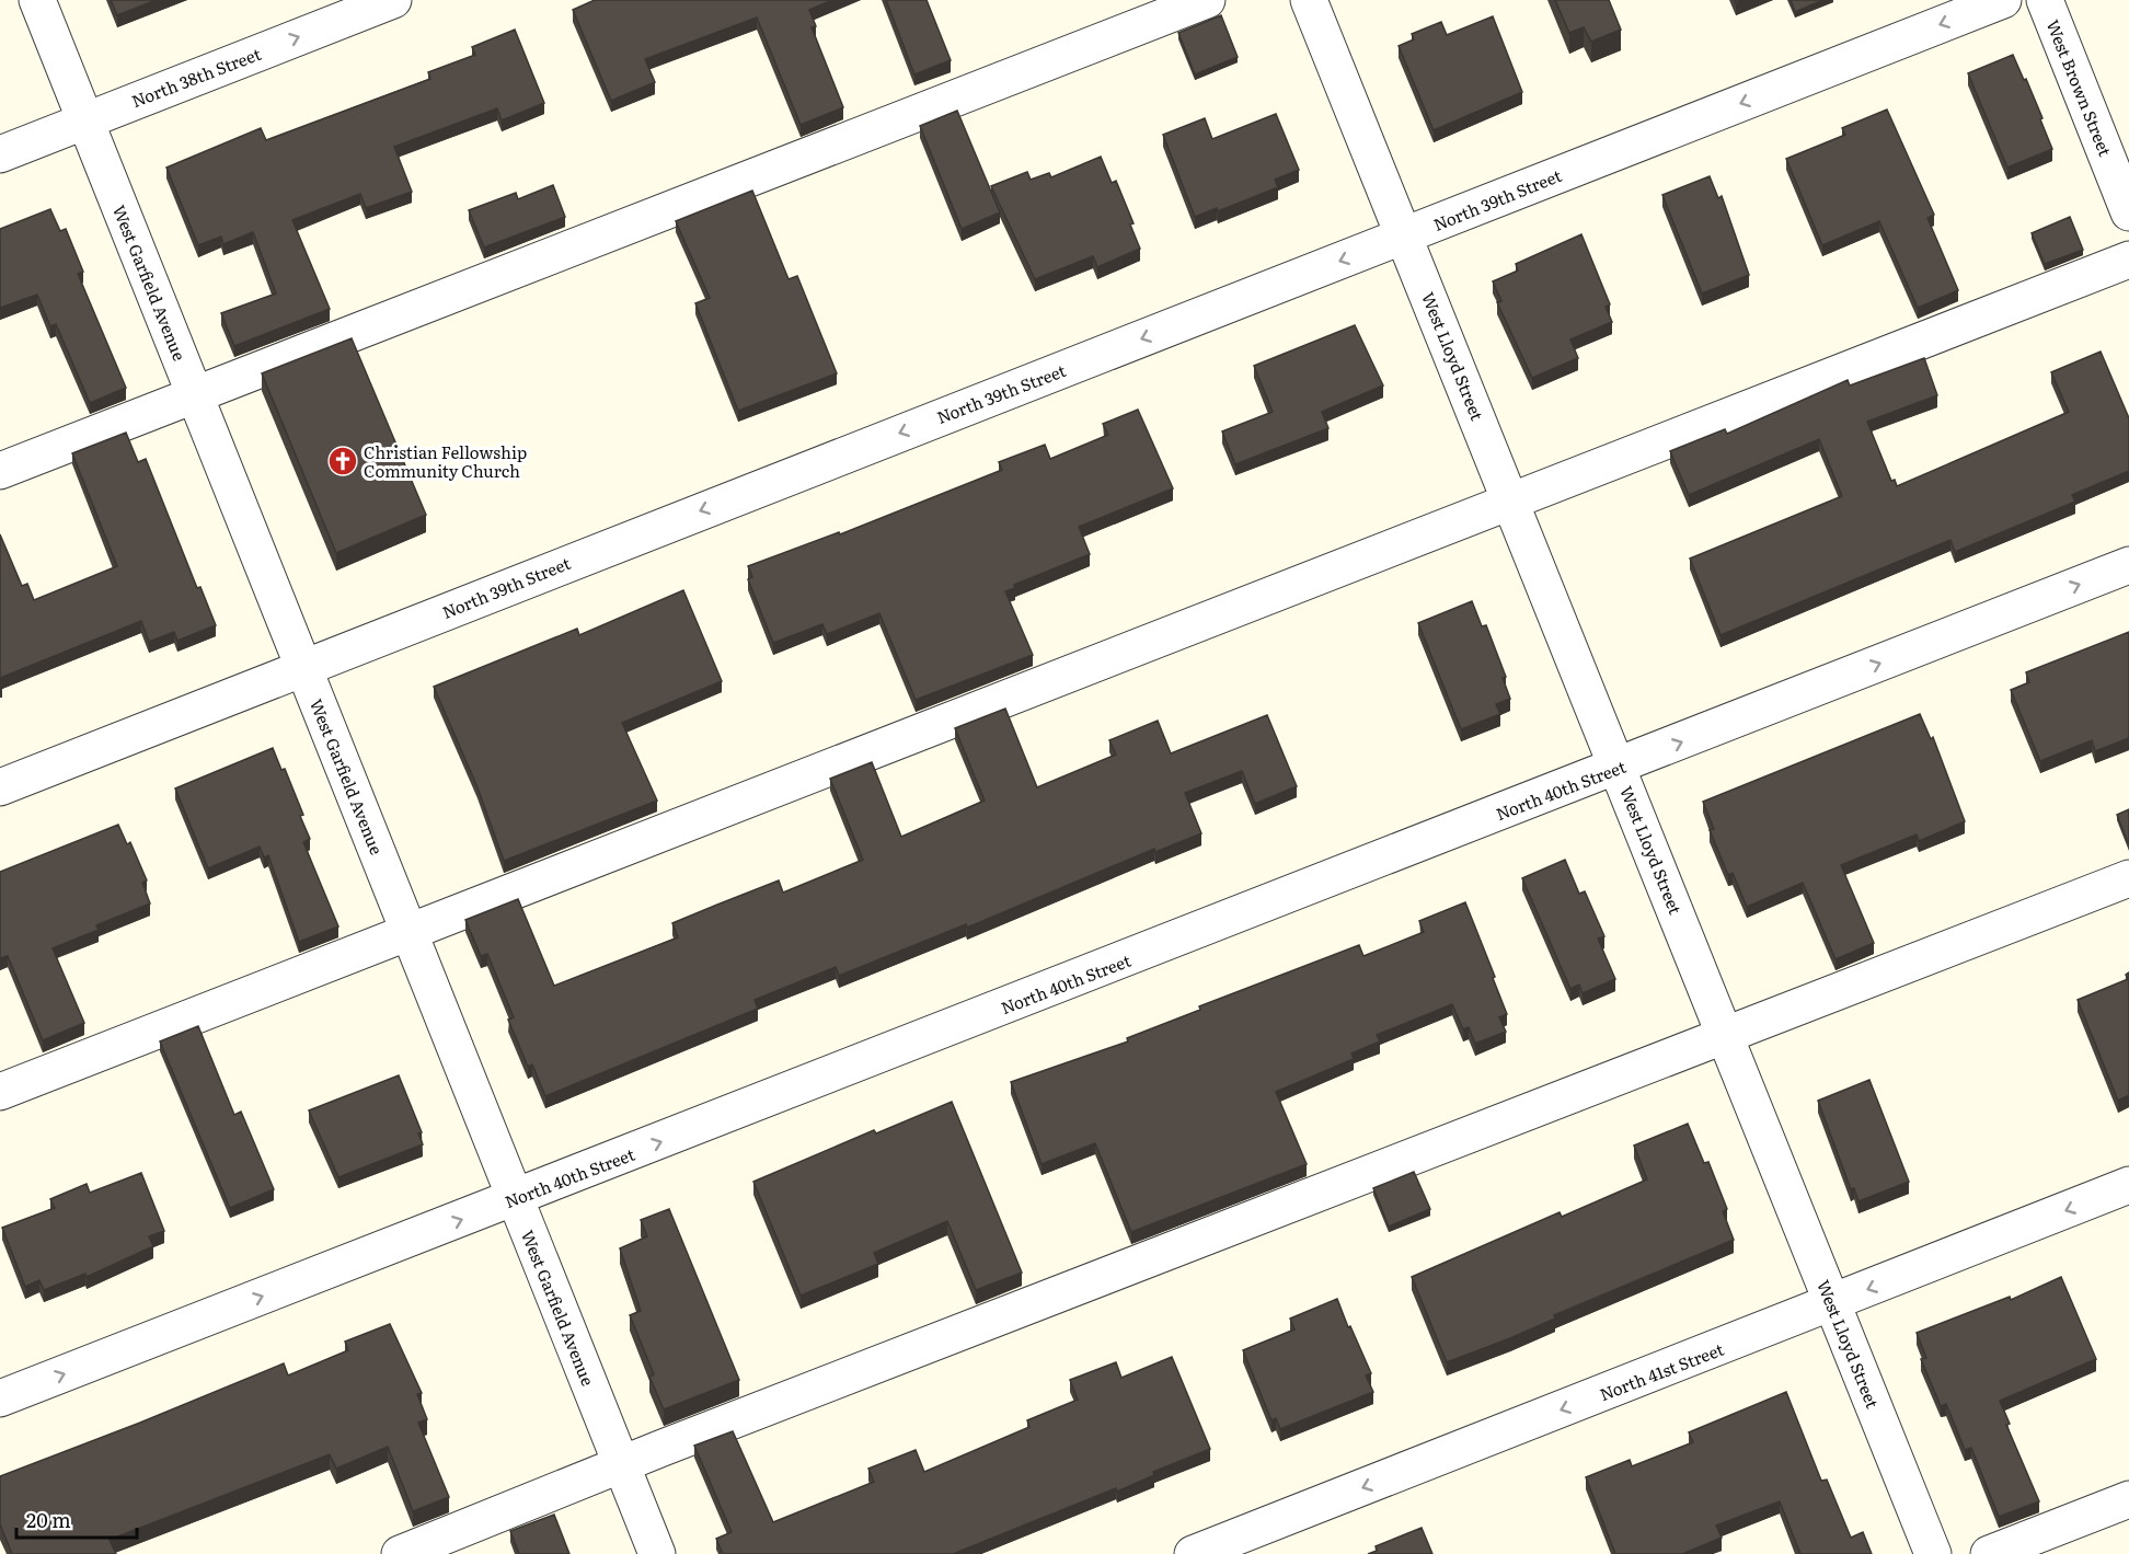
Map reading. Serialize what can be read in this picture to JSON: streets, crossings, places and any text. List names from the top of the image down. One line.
{"streets":{"street":["North 38th Street","West Brown Street","North 39th Street","West Garfield Avenue","West Lloyd Street","North 40th Street","North 41st Street"]},"crossings":[["North 38th Street","West Garfield Avenue"],["North 39th Street","West Garfield Avenue"],["North 39th Street","West Lloyd Street"],["West Garfield Avenue","North 40th Street"],["West Lloyd Street","North 40th Street"],["West Lloyd Street","North 41st Street"]],"places":{"church":["Christian Fellowship Community Church"]},"scale_bar":"20 m"}
